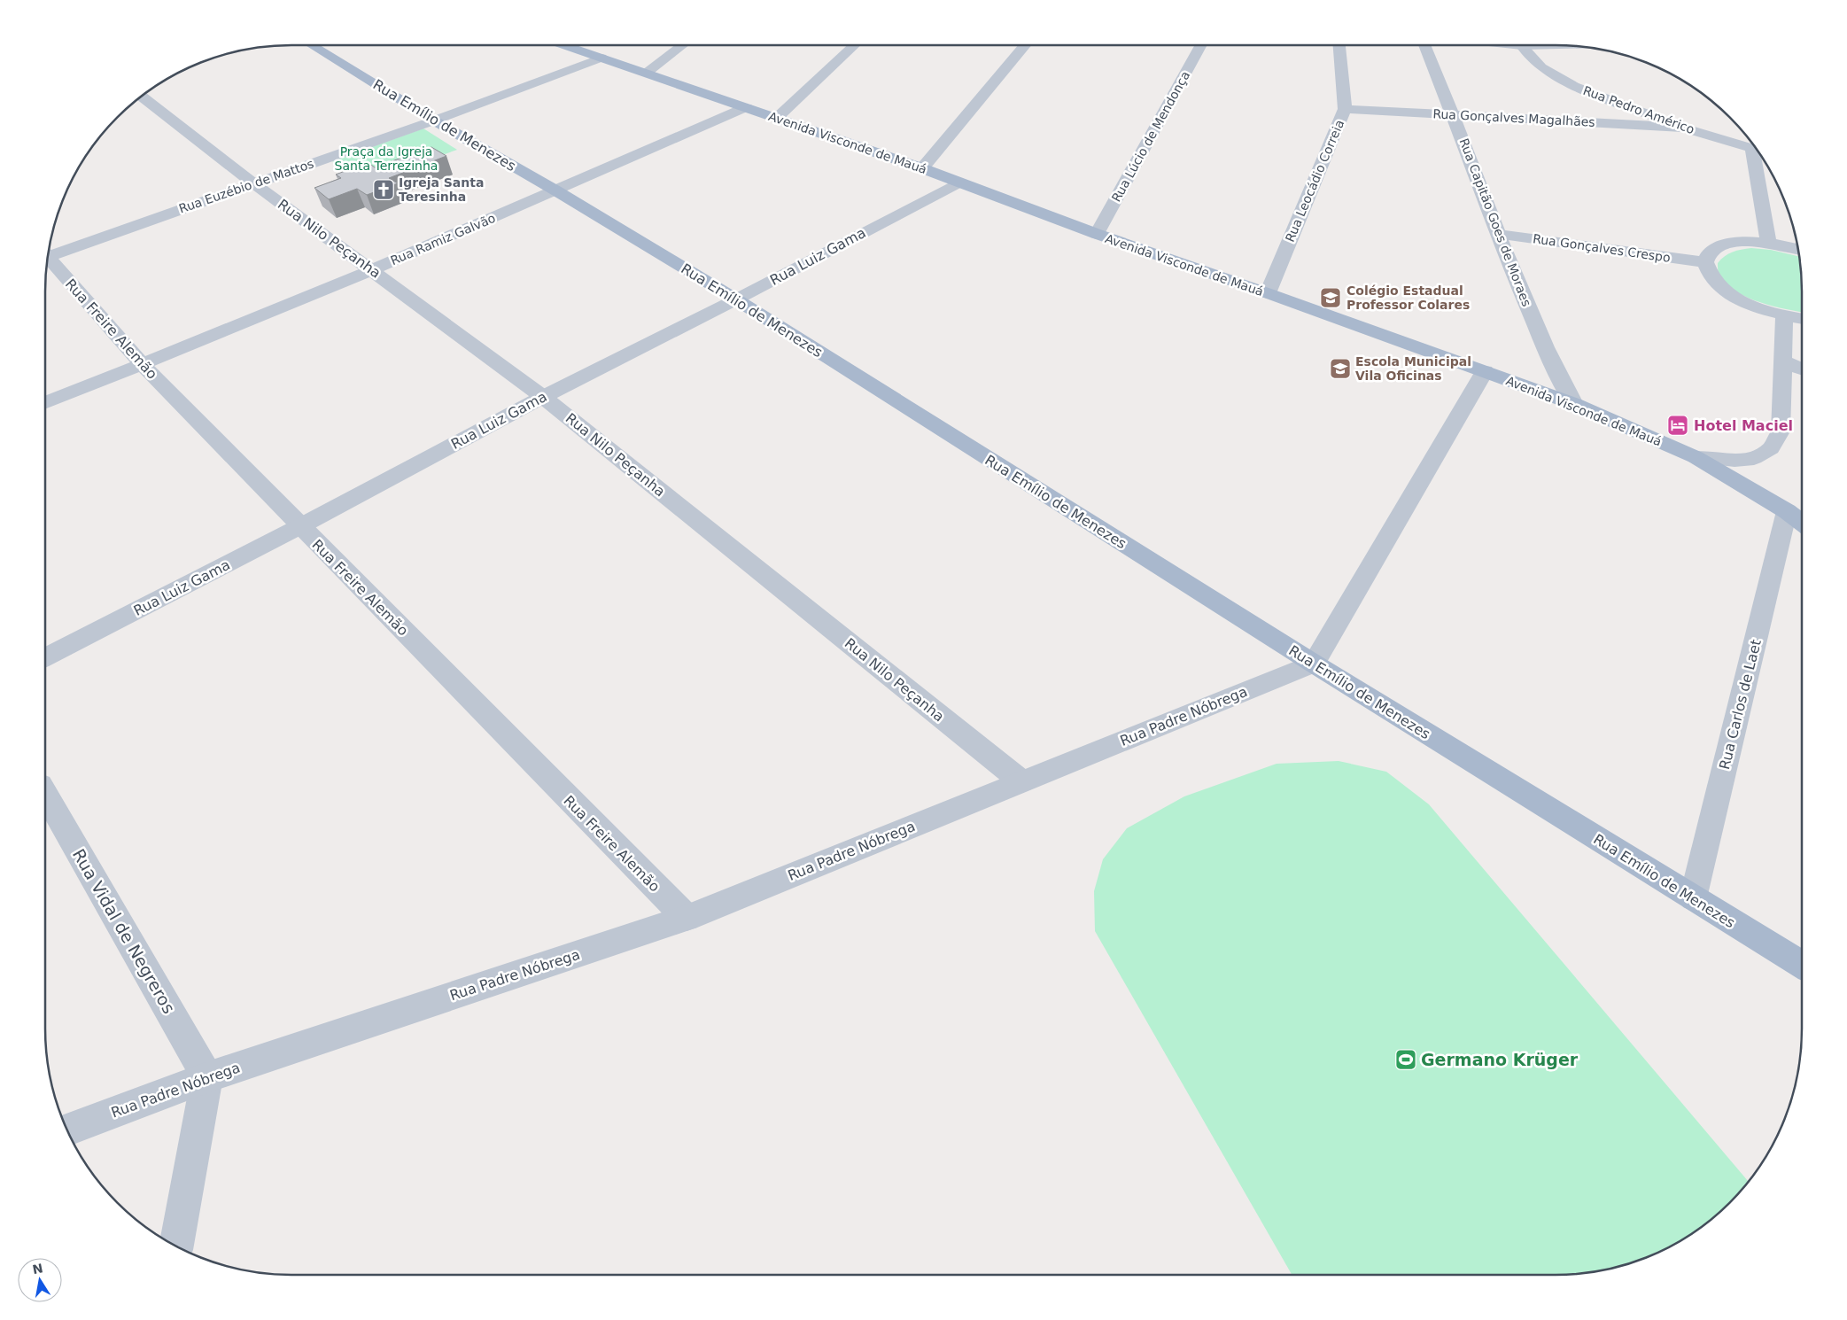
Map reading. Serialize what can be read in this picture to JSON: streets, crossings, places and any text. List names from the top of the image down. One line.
{"streets":{"main road":["Rua Emílio de Menezes","Avenida Visconde de Mauá"],"street":["Rua Pedro Américo","Rua Gonçalves Magalhães","Rua Lúcio de Mendonça","Rua Leocádio Correia","Rua Euzébio de Mattos","Rua Capitão Goes de Moraes","Rua Nilo Peçanha","Rua Ramiz Galvão","Rua Gonçalves Crespo","Rua Luiz Gama","Rua Freire Alemão","Rua Carlos de Laet","Rua Padre Nóbrega","Rua Vidal de Negreros"]},"crossings":[["Rua Pedro Américo","Rua Gonçalves Magalhães"],["Rua Gonçalves Magalhães","Rua Leocádio Correia"],["Rua Gonçalves Magalhães","Rua Capitão Goes de Moraes"],["Rua Emílio de Menezes","Rua Euzébio de Mattos"],["Rua Emílio de Menezes","Rua Ramiz Galvão"],["Rua Emílio de Menezes","Rua Luiz Gama"],["Rua Emílio de Menezes","Rua Carlos de Laet"],["Rua Emílio de Menezes","Rua Padre Nóbrega"],["Rua Lúcio de Mendonça","Avenida Visconde de Mauá"],["Avenida Visconde de Mauá","Rua Leocádio Correia"],["Avenida Visconde de Mauá","Rua Euzébio de Mattos"],["Avenida Visconde de Mauá","Rua Capitão Goes de Moraes"],["Avenida Visconde de Mauá","Rua Ramiz Galvão"],["Avenida Visconde de Mauá","Rua Luiz Gama"],["Avenida Visconde de Mauá","Rua Carlos de Laet"],["Rua Euzébio de Mattos","Rua Nilo Peçanha"],["Rua Capitão Goes de Moraes","Rua Gonçalves Crespo"],["Rua Nilo Peçanha","Rua Ramiz Galvão"],["Rua Nilo Peçanha","Rua Luiz Gama"],["Rua Nilo Peçanha","Rua Padre Nóbrega"],["Rua Ramiz Galvão","Rua Freire Alemão"],["Rua Luiz Gama","Rua Freire Alemão"],["Rua Freire Alemão","Rua Padre Nóbrega"],["Rua Padre Nóbrega","Rua Vidal de Negreros"]],"parks":["Praça da Igreja Santa Terrezinha"],"places":{"church":["Igreja Santa Teresinha"],"school or university":["Colégio Estadual Professor Colares","Escola Municipal Vila Oficinas"],"hotel":["Hotel Maciel"],"sports":["Germano Krüger"]},"north":"top"}
